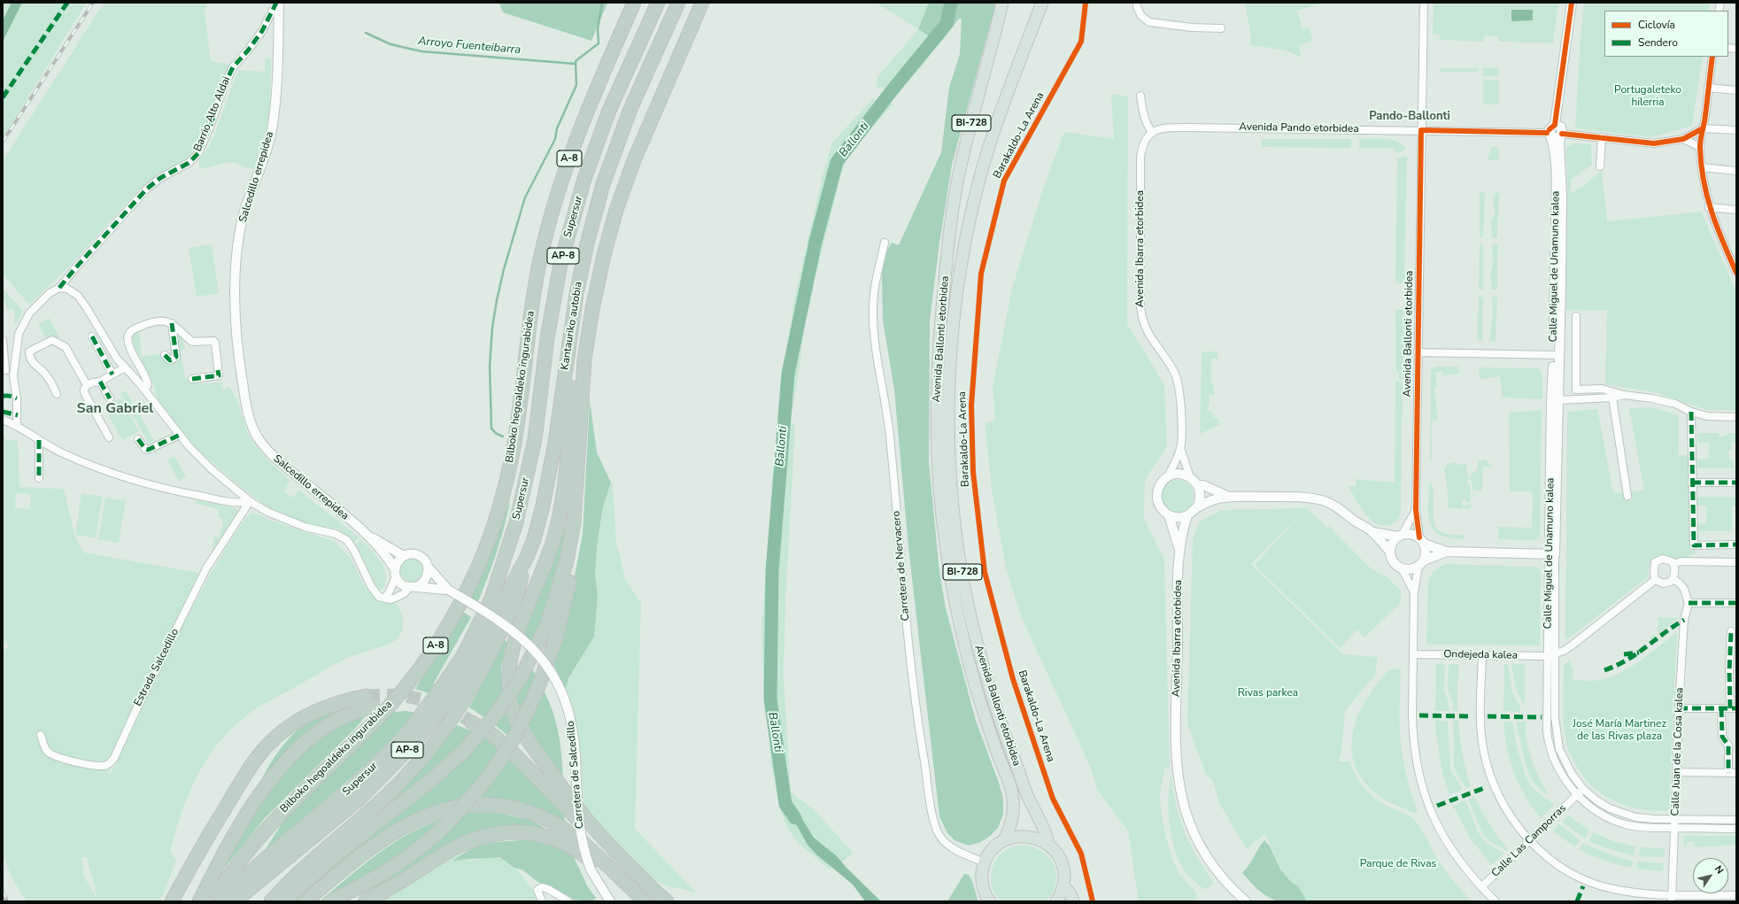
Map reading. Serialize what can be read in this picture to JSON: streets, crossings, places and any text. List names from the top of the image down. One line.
{"streets":{"highway":["A-8","Supersur","AP-8","Kantauriko autobia","Bilboko hegoaldeko ingurabidea"],"main road":["BI-728","Avenida Ballonti etorbidea"],"street":["Barrio Alto Aldai","Avenida Pando etorbidea","Salcedillo errepidea","Avenida Ibarra etorbidea","Calle Miguel de Unamuno kalea","Carretera de Nervacero","Ondejeda kalea","Estrada Salcedillo","Calle Juan de la Cosa kalea","Carretera de Salcedillo","Calle Las Camporras"],"cycle path":["Barakaldo-La Arena"]},"crossings":[["BI-728","Avenida Ballonti etorbidea"],["BI-728","Carretera de Nervacero"],["Avenida Pando etorbidea","Avenida Ibarra etorbidea"],["Avenida Pando etorbidea","Calle Miguel de Unamuno kalea"],["Avenida Pando etorbidea","Avenida Ballonti etorbidea"],["Supersur","Kantauriko autobia"],["Calle Miguel de Unamuno kalea","Ondejeda kalea"],["Calle Miguel de Unamuno kalea","Calle Juan de la Cosa kalea"],["Calle Miguel de Unamuno kalea","Calle Las Camporras"]],"districts":["Pando-Ballonti","San Gabriel"],"water":["Arroyo Fuenteibarra","Ballonti"],"parks":["Portugaleteko hilerria","Rivas parkea","José María Martinez de las Rivas plaza","Parque de Rivas"],"legend":["Ciclovía","Sendero"],"north":"top right"}
